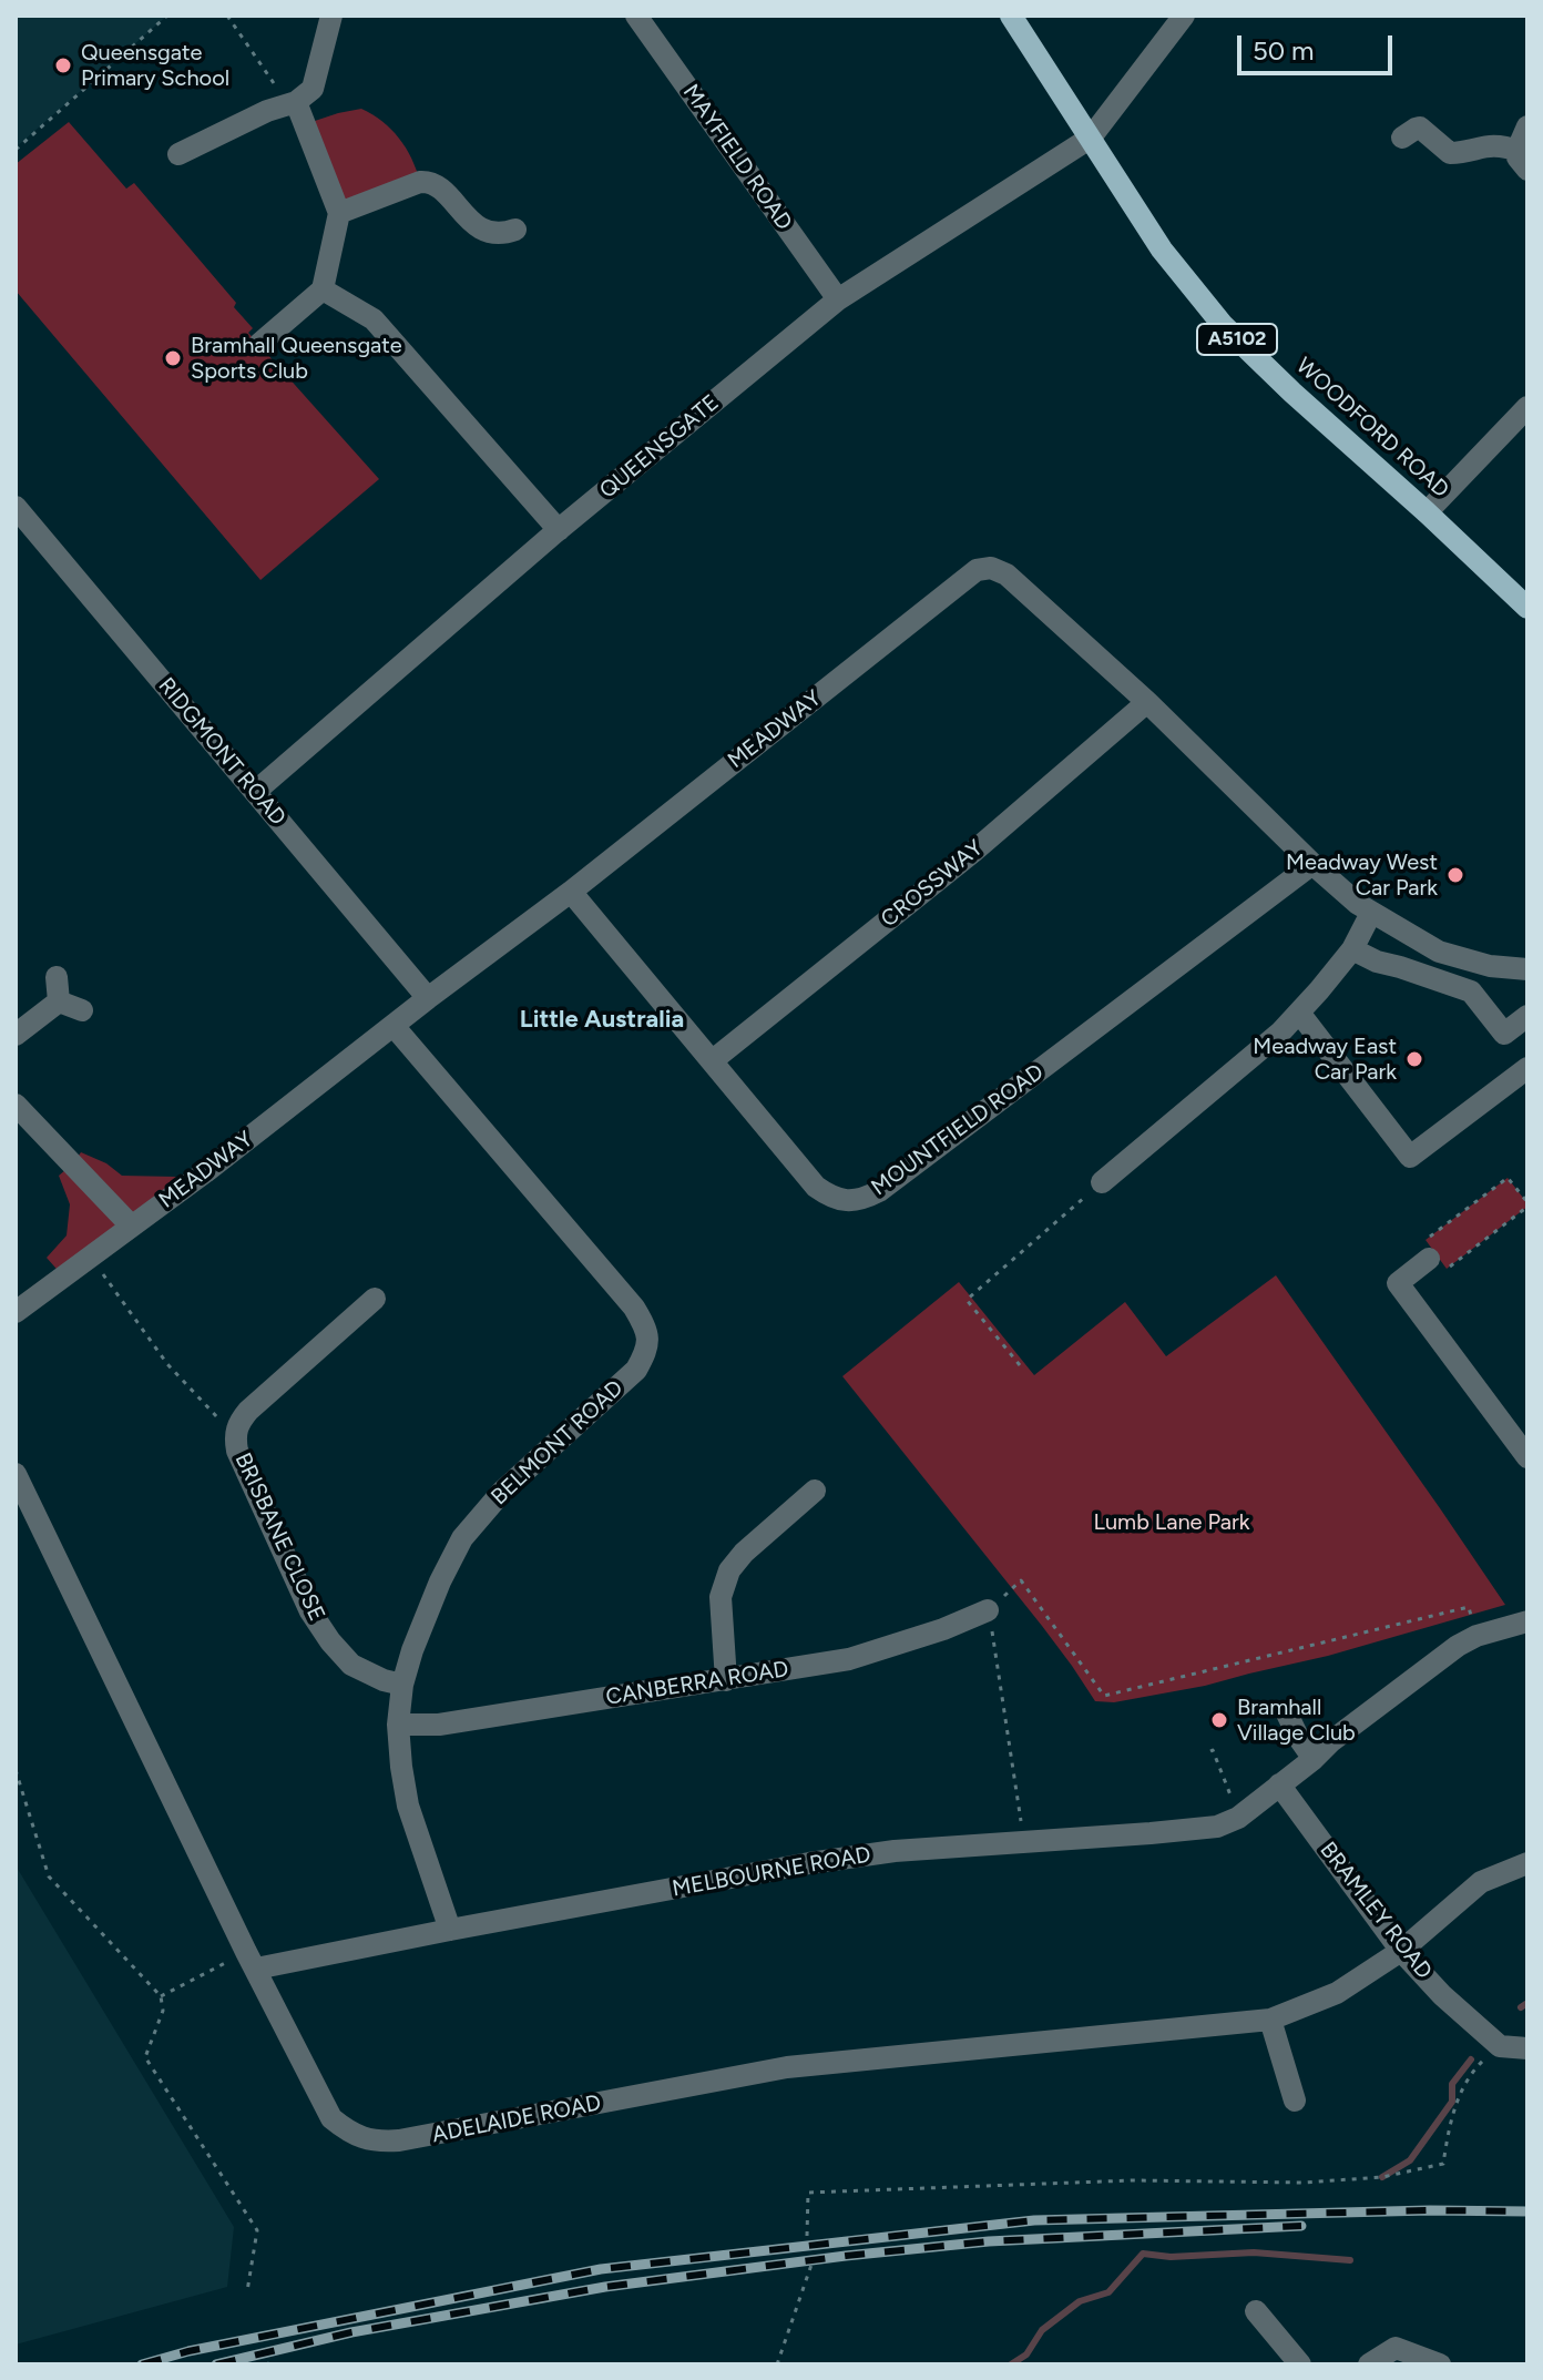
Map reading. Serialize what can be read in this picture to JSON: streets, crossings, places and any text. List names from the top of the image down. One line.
{"streets":{"main road":["A5102","WOODFORD ROAD"],"street":["MAYFIELD ROAD","QUEENSGATE","MEADWAY","RIDGMONT ROAD","CROSSWAY","MOUNTFIELD ROAD","BELMONT ROAD","BRISBANE CLOSE","CANBERRA ROAD","MELBOURNE ROAD","BRAMLEY ROAD","ADELAIDE ROAD"]},"crossings":[["MAYFIELD ROAD","QUEENSGATE"],["WOODFORD ROAD","QUEENSGATE"],["QUEENSGATE","RIDGMONT ROAD"],["MEADWAY","RIDGMONT ROAD"],["MEADWAY","CROSSWAY"],["MEADWAY","MOUNTFIELD ROAD"],["MEADWAY","BELMONT ROAD"],["CROSSWAY","MOUNTFIELD ROAD"],["BELMONT ROAD","BRISBANE CLOSE"],["BELMONT ROAD","CANBERRA ROAD"],["BELMONT ROAD","MELBOURNE ROAD"],["MELBOURNE ROAD","BRAMLEY ROAD"],["MELBOURNE ROAD","ADELAIDE ROAD"],["BRAMLEY ROAD","ADELAIDE ROAD"]],"districts":["Little Australia"],"parks":["Lumb Lane Park"],"places":["Queensgate Primary School","Bramhall Queensgate Sports Club","Meadway West Car Park","Meadway East Car Park","Bramhall Village Club"],"scale_bar":"50 m"}
